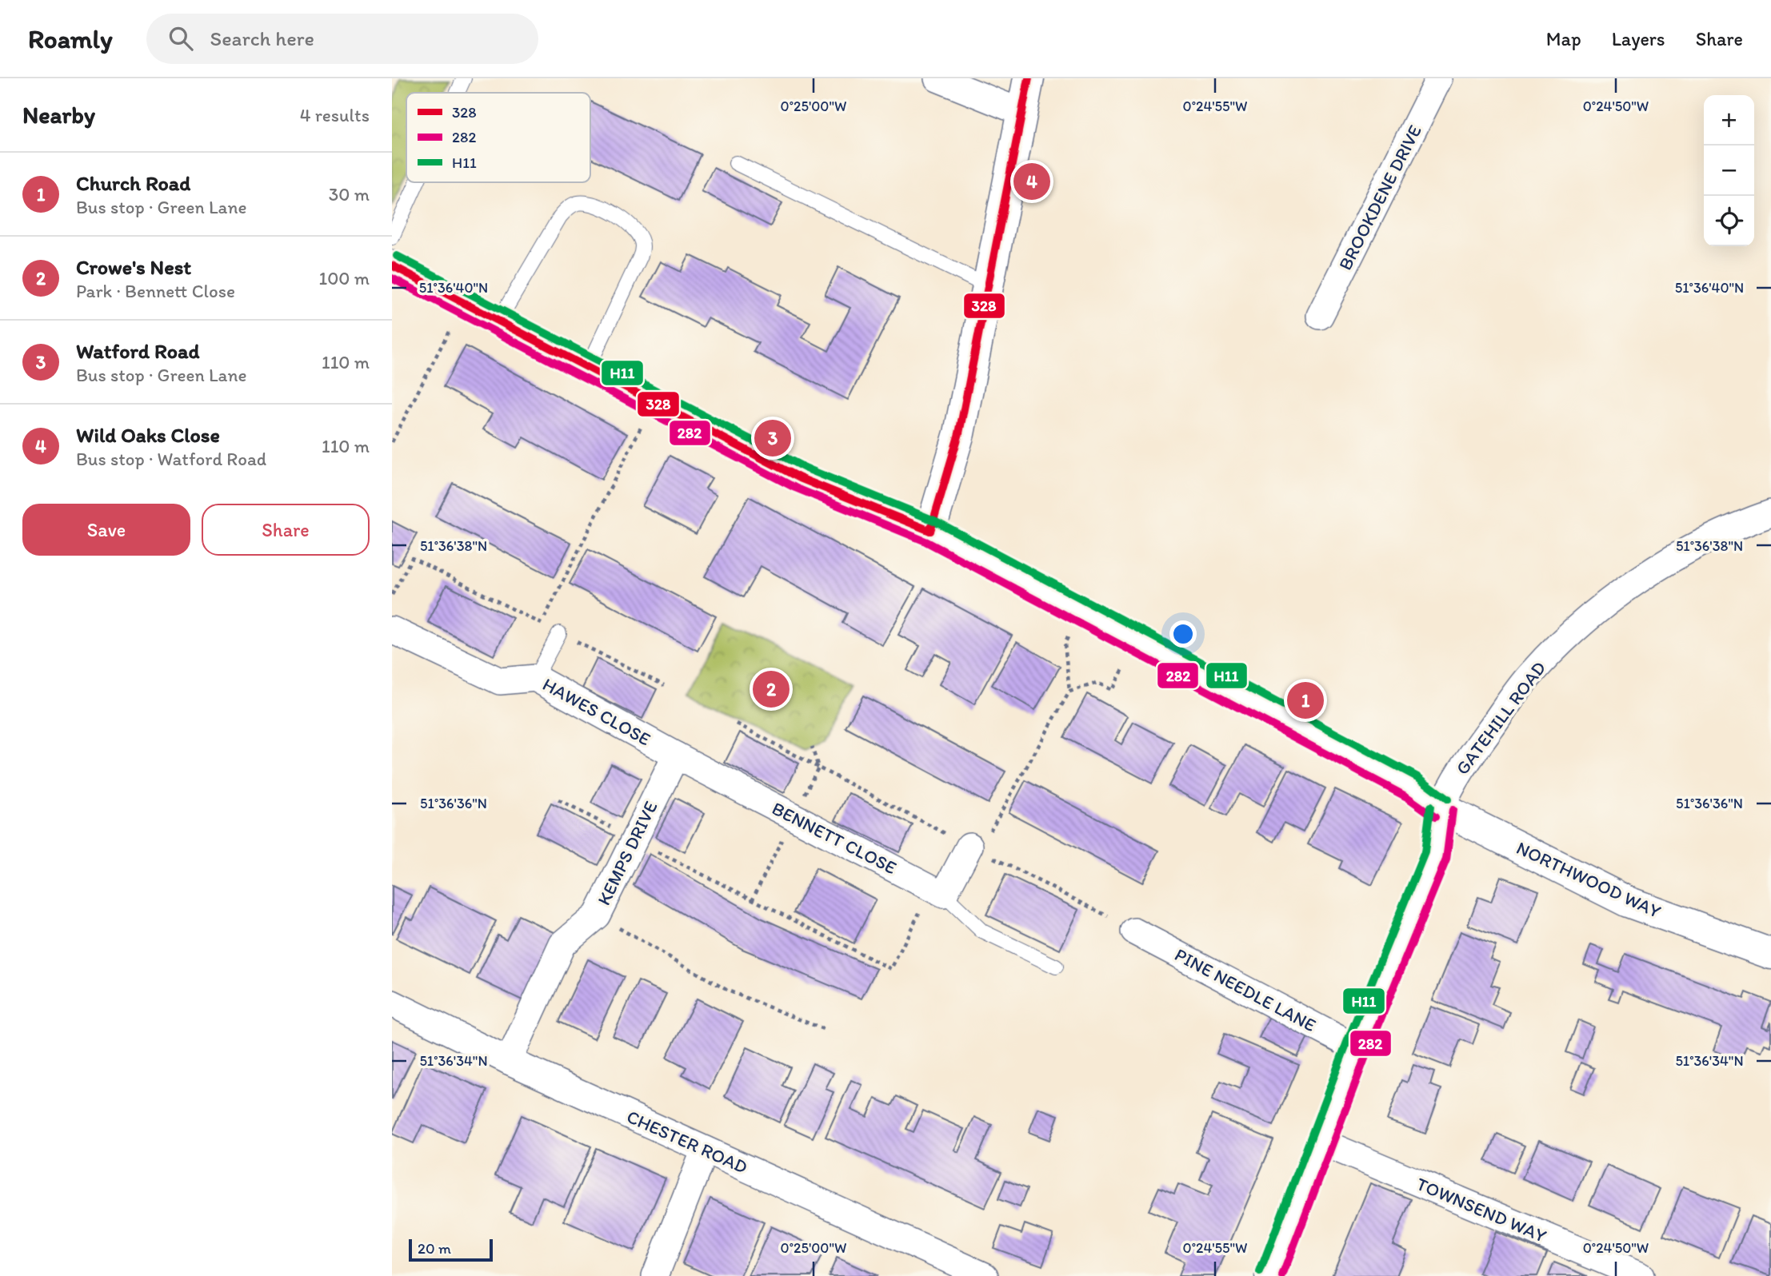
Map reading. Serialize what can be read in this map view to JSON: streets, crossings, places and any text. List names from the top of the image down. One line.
{"streets":{"main road":["NORTHWOOD WAY"],"street":["BROOKDENE DRIVE","HAWES CLOSE","GATEHILL ROAD","BENNETT CLOSE","KEMPS DRIVE","PINE NEEDLE LANE","CHESTER ROAD","TOWNSEND WAY"]},"crossings":[["HAWES CLOSE","BENNETT CLOSE"],["HAWES CLOSE","KEMPS DRIVE"],["GATEHILL ROAD","NORTHWOOD WAY"],["BENNETT CLOSE","KEMPS DRIVE"],["KEMPS DRIVE","CHESTER ROAD"]],"lines":["transit line 328","transit line H11","transit line 282"],"legend":["328","282","H11"],"scale_bar":"20 m","page":{"header":"Roamly","search":"Search here","nav":["Map","Layers","Share"],"heading":["Nearby","4 results"],"map_buttons":["+","−"],"list":[{"mark":"1","name":"Church Road","note":"Bus stop · Green Lane","value":"30 m"},{"mark":"2","name":"Crowe's Nest","note":"Park · Bennett Close","value":"100 m"},{"mark":"3","name":"Watford Road","note":"Bus stop · Green Lane","value":"110 m"},{"mark":"4","name":"Wild Oaks Close","note":"Bus stop · Watford Road","value":"110 m"}],"pins":["4","3","2","1"],"buttons":["Save","Share"],"scale":"20 m"},"coordinates":["0°25'00\"W","0°24'55\"W","0°24'50\"W","51°36'40\"N","51°36'38\"N","51°36'36\"N","51°36'34\"N"]}
